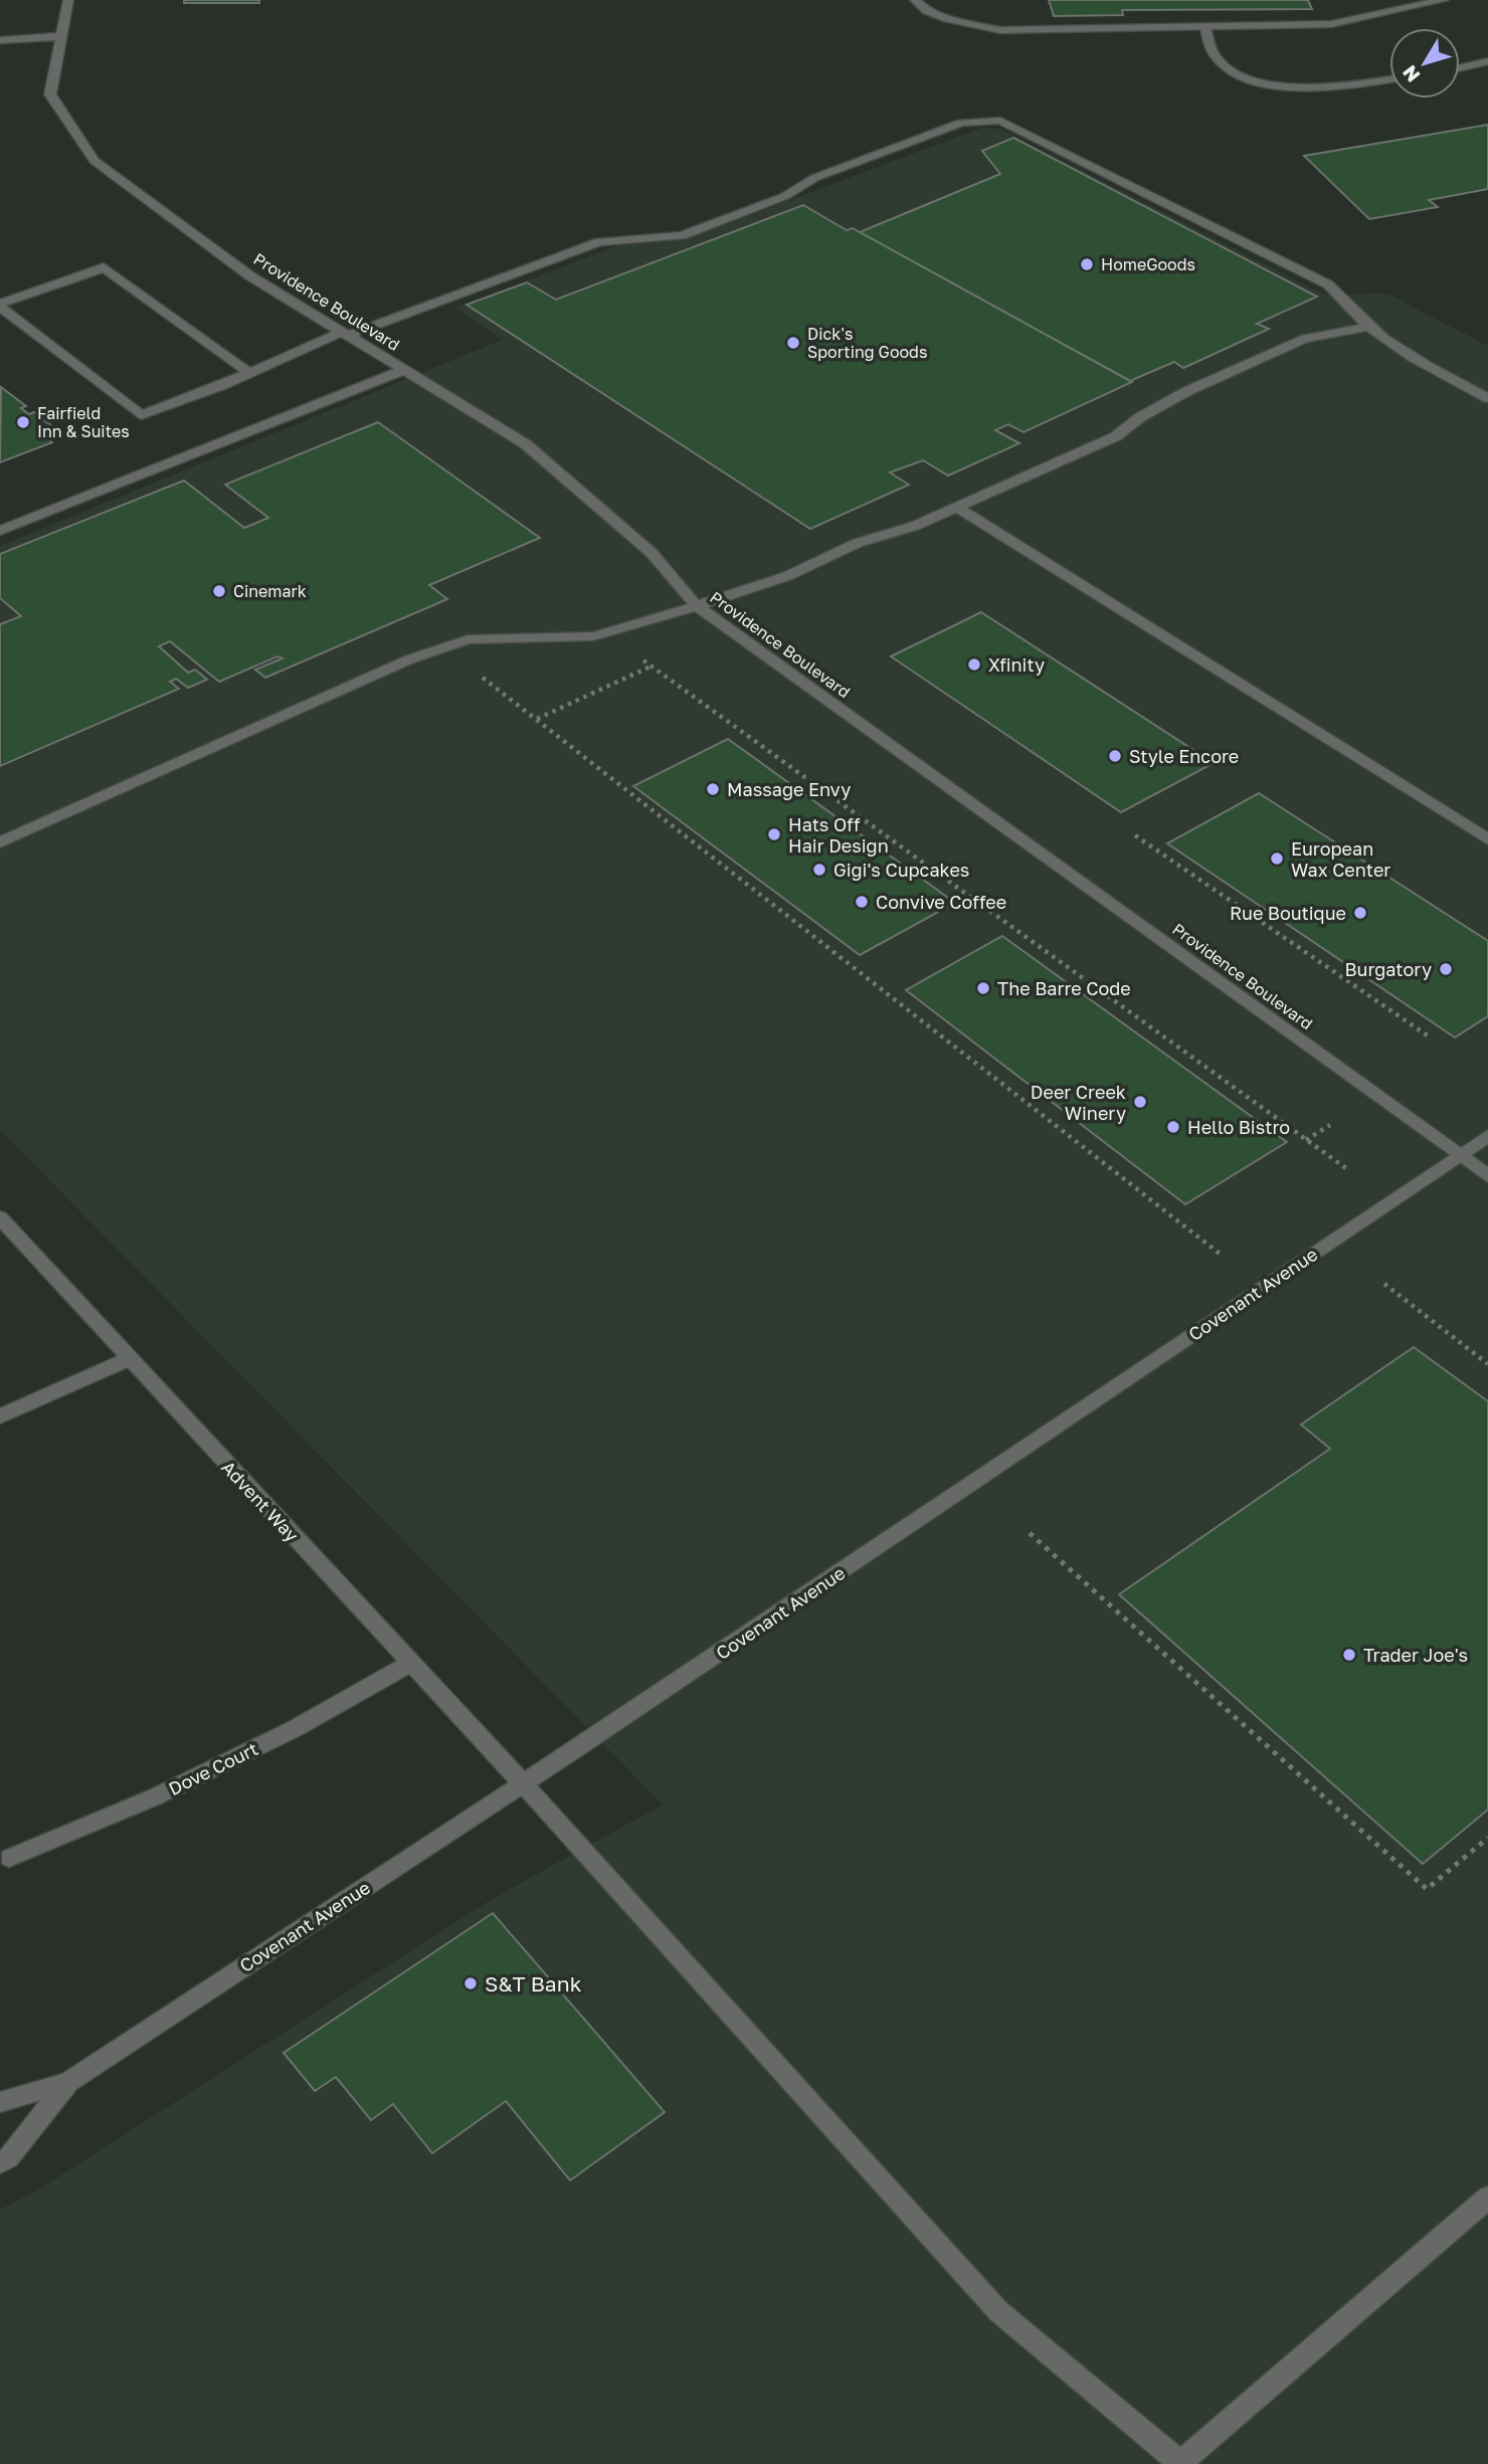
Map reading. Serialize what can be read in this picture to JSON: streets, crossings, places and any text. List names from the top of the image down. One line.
{"streets":{"street":["Providence Boulevard","Covenant Avenue","Advent Way","Dove Court"]},"crossings":[["Providence Boulevard","Covenant Avenue"],["Covenant Avenue","Advent Way"],["Advent Way","Dove Court"]],"places":["HomeGoods","Dick's Sporting Goods","Fairfield Inn & Suites","Cinemark","Xfinity","Style Encore","Massage Envy","Hats Off Hair Design","European Wax Center","Gigi's Cupcakes","Convive Coffee","Rue Boutique","Burgatory","The Barre Code","Deer Creek Winery","Hello Bistro","Trader Joe's","S&T Bank"],"north":"bottom left"}
